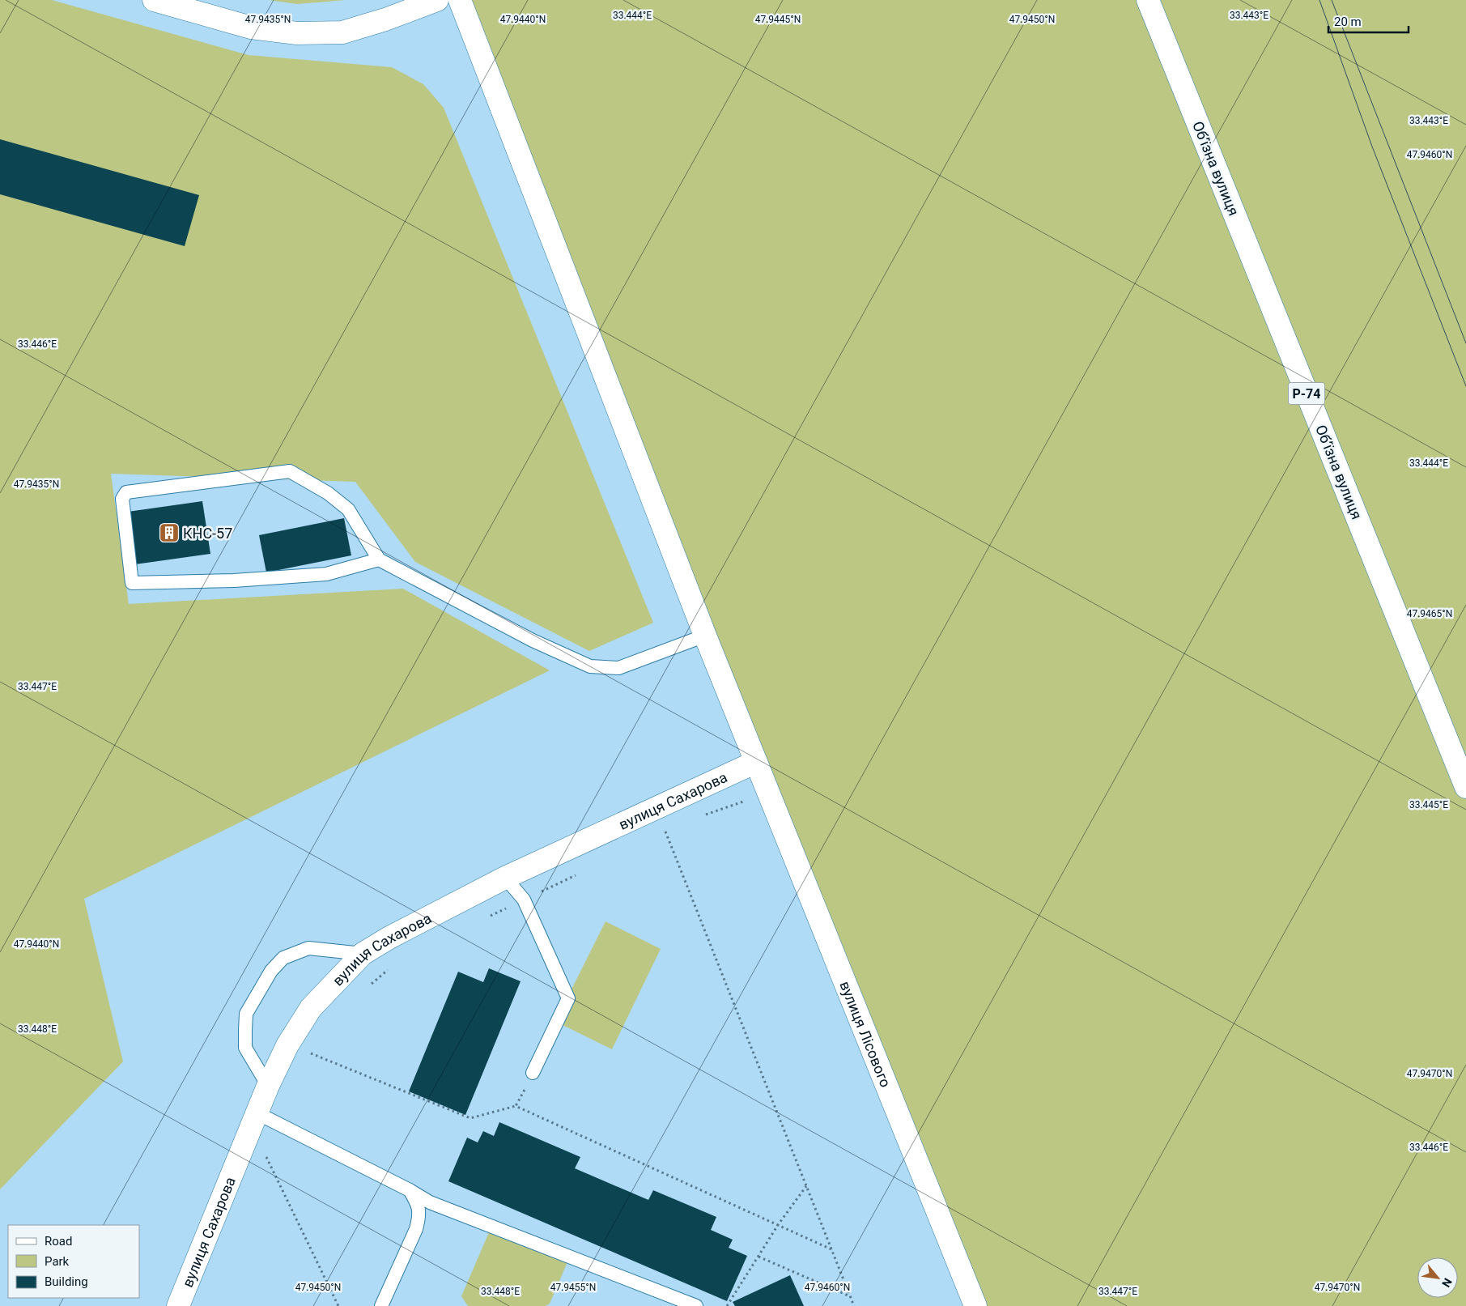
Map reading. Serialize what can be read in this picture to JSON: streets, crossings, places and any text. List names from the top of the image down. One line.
{"streets":{"street":["Обʼїзна вулиця","Р-74","вулиця Сахарова","вулиця Лісового"]},"crossings":[["вулиця Сахарова","вулиця Лісового"]],"places":{"building":["КНС-57"]},"legend":["Road","Park","Building"],"scale_bar":"20 m","north":"bottom right","coordinates":["33.444°E","33.443°E","47.9435°N","47.9440°N","47.9445°N","47.9450°N","47.9460°N","33.446°E","47.9465°N","33.447°E","33.445°E","33.448°E","47.9470°N","47.9455°N"]}
